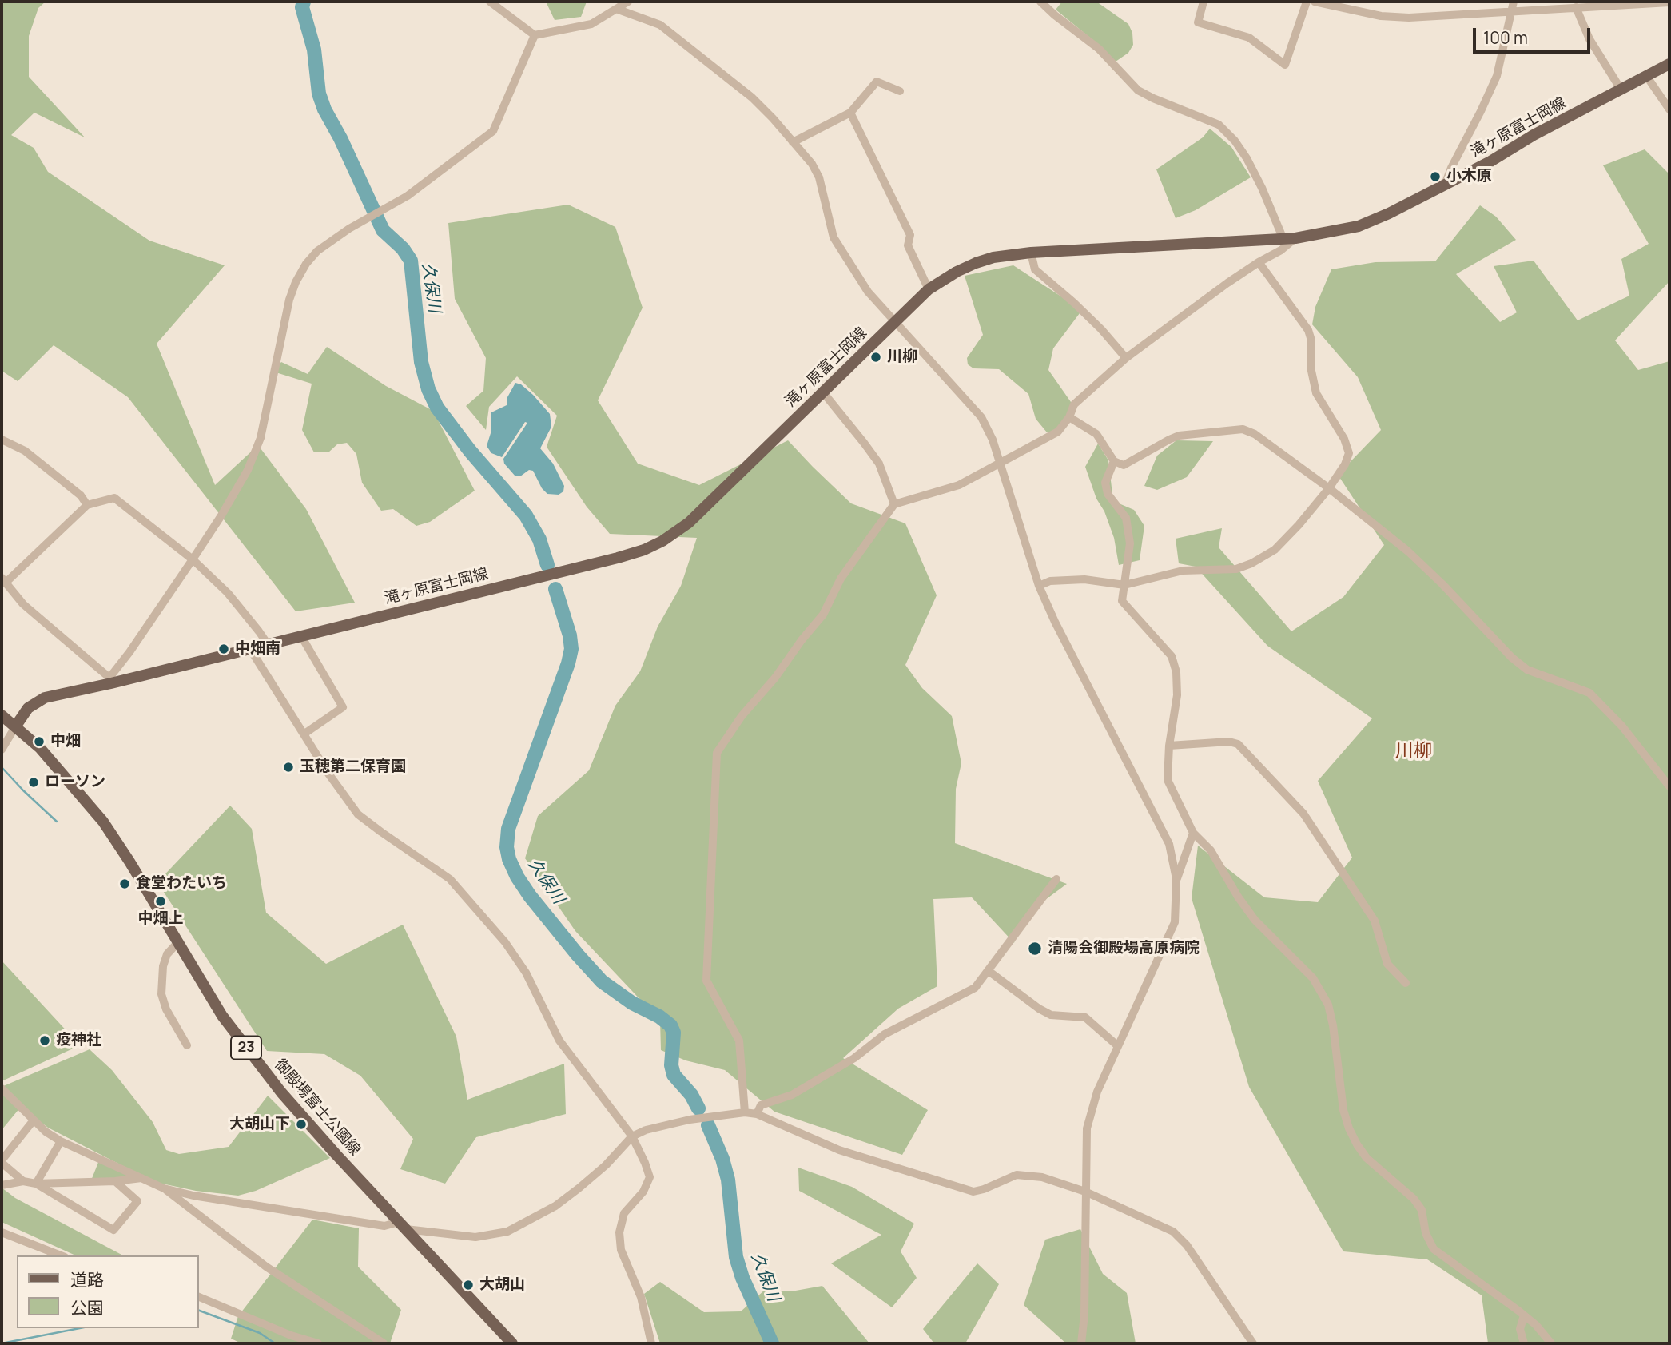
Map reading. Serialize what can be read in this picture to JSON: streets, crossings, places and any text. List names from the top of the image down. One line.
{"streets":{"main road":["滝ヶ原富士岡線","23","御殿場富士公園線"]},"crossings":[["滝ヶ原富士岡線","御殿場富士公園線"]],"districts":["川柳"],"water":["久保川"],"places":["小木原","川柳","中畑南","中畑","玉穂第二保育園","ローソン","食堂わたいち","中畑上","清陽会御殿場高原病院","疫神社","大胡山下","大胡山"],"legend":["道路","公園"],"scale_bar":"100 m"}
